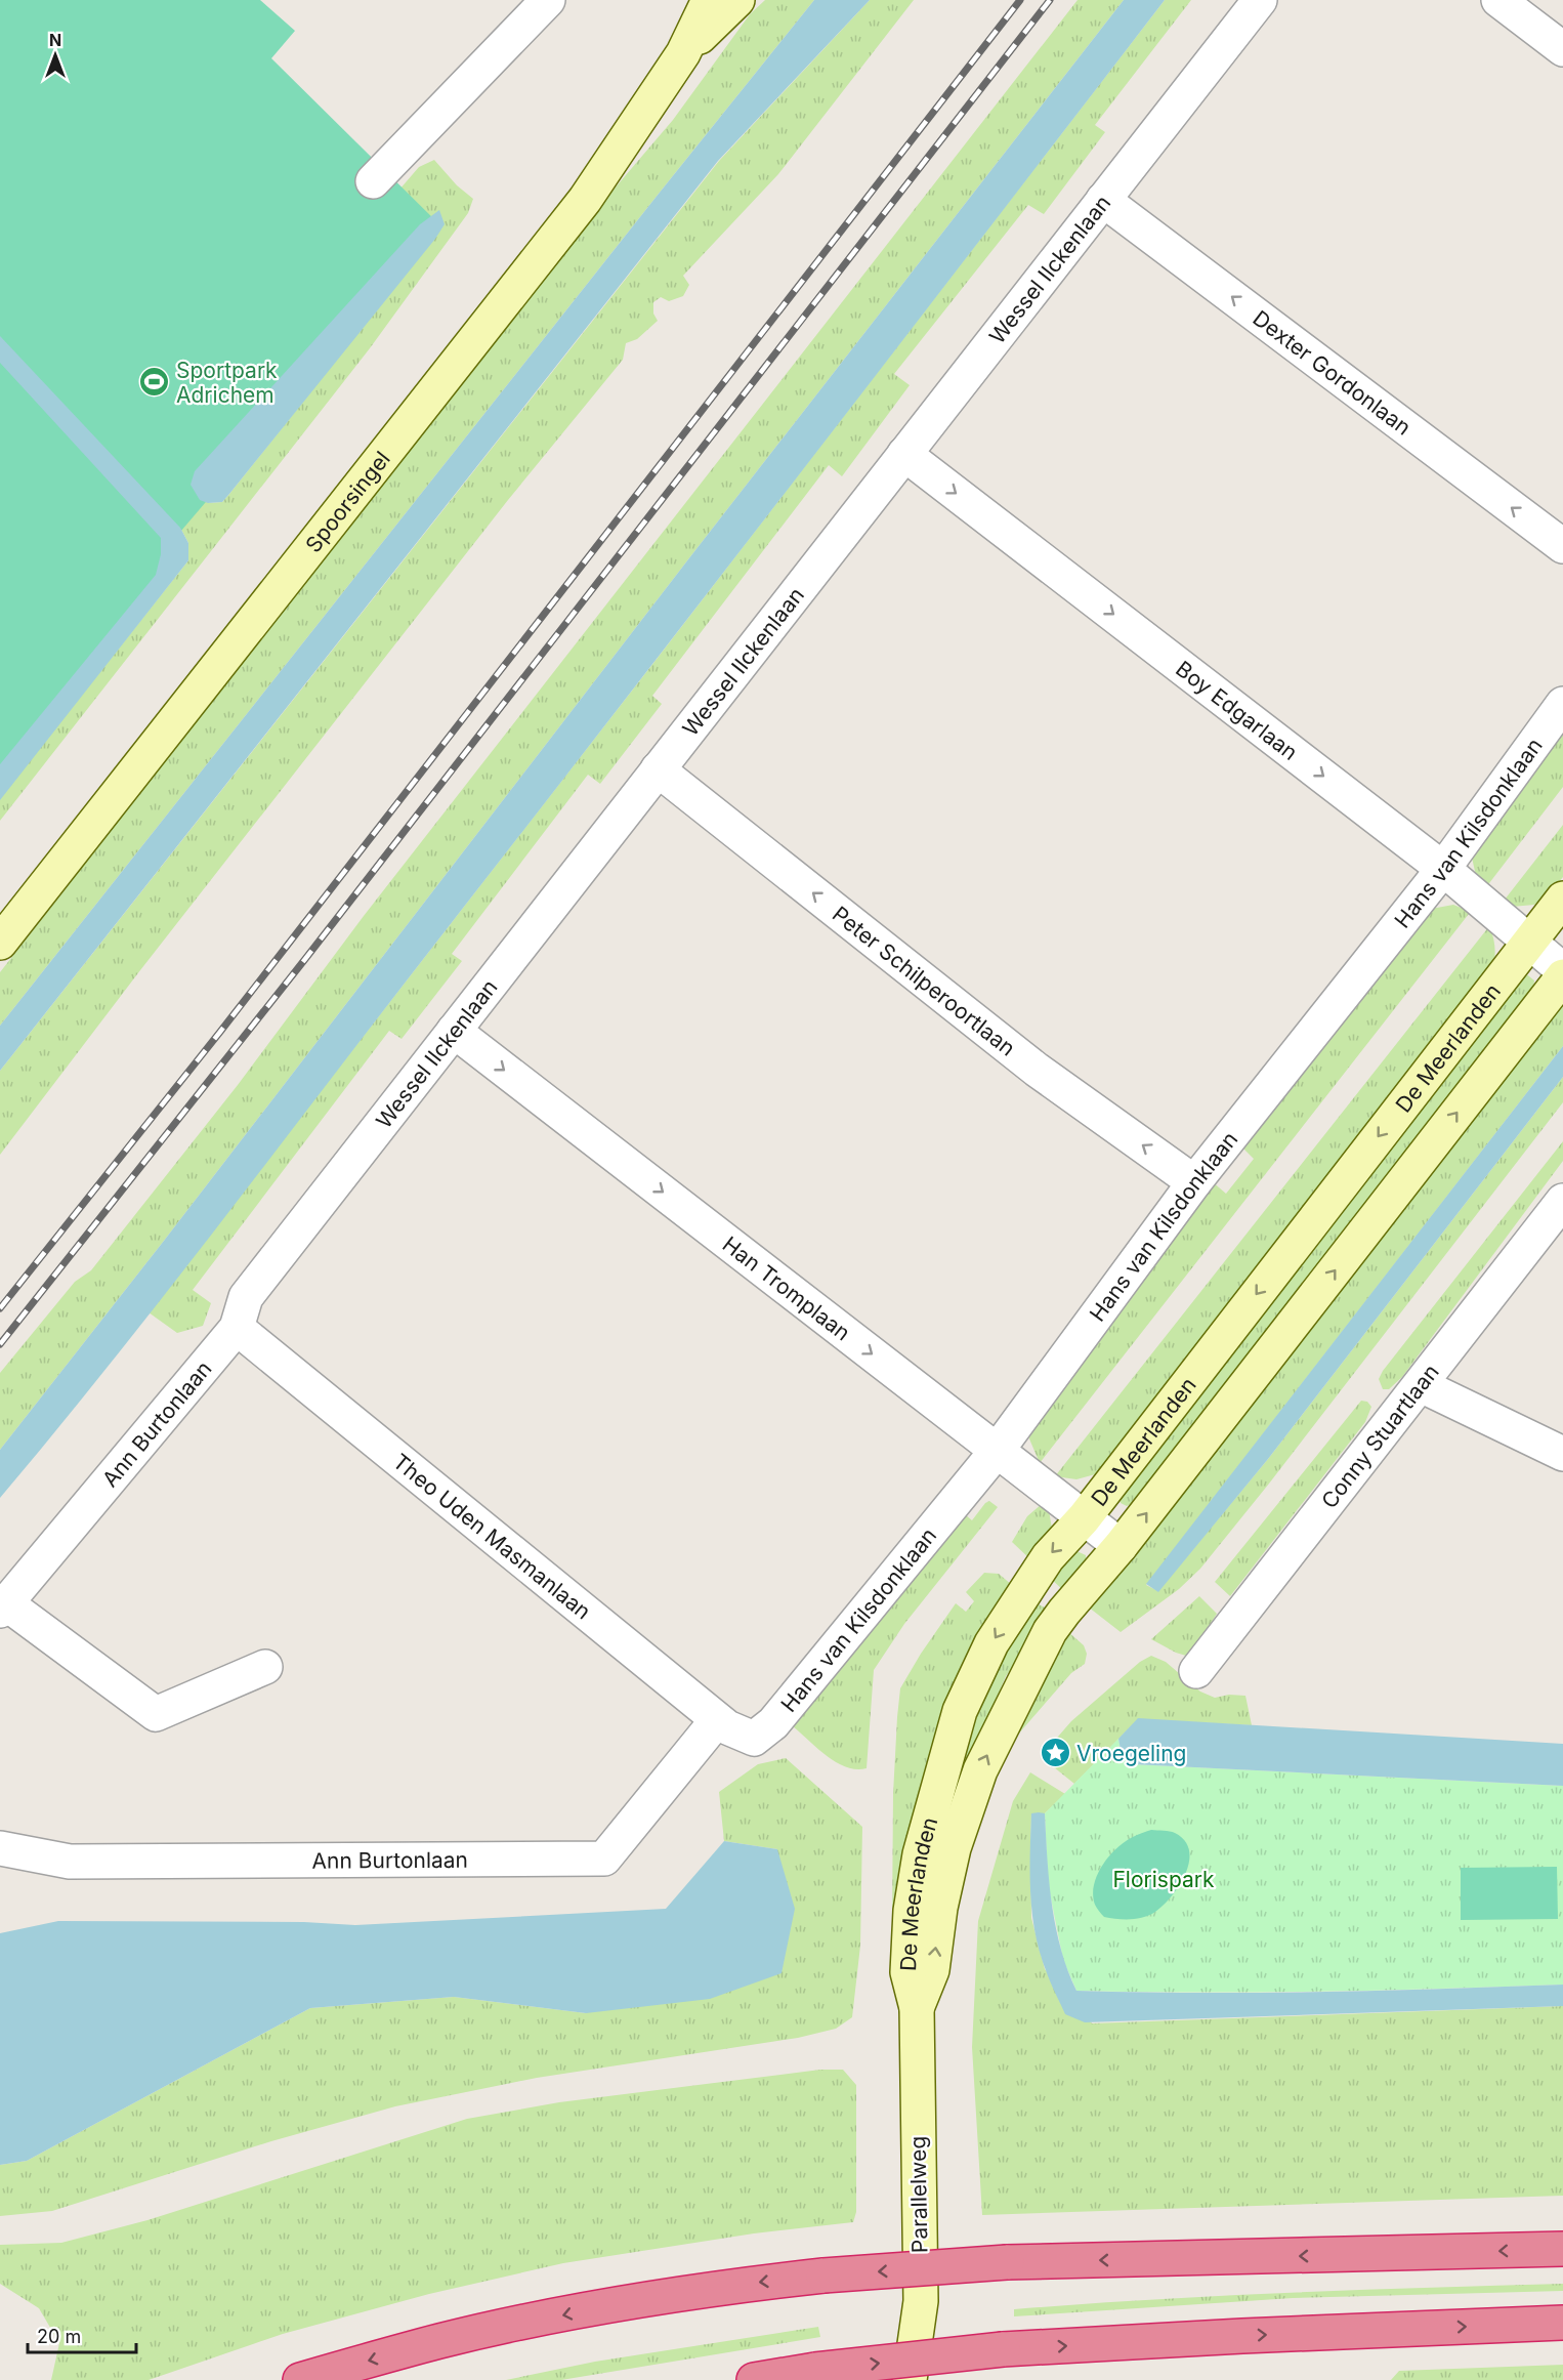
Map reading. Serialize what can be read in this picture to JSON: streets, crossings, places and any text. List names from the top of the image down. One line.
{"streets":{"main road":["Spoorsingel","De Meerlanden","Parallelweg"],"street":["Wessel Ilckenlaan","Dexter Gordonlaan","Boy Edgarlaan","Hans van Kilsdonklaan","Peter Schilperoortlaan","Han Tromplaan","Ann Burtonlaan","Conny Stuartlaan","Theo Uden Masmanlaan"]},"crossings":[["Wessel Ilckenlaan","Dexter Gordonlaan"],["Wessel Ilckenlaan","Boy Edgarlaan"],["Wessel Ilckenlaan","Peter Schilperoortlaan"],["Wessel Ilckenlaan","Han Tromplaan"],["Wessel Ilckenlaan","Ann Burtonlaan"],["Wessel Ilckenlaan","Theo Uden Masmanlaan"],["Boy Edgarlaan","Hans van Kilsdonklaan"],["Boy Edgarlaan","De Meerlanden"],["Hans van Kilsdonklaan","Peter Schilperoortlaan"],["Hans van Kilsdonklaan","Han Tromplaan"],["Hans van Kilsdonklaan","Theo Uden Masmanlaan"],["De Meerlanden","Han Tromplaan"],["De Meerlanden","Parallelweg"],["Ann Burtonlaan","Theo Uden Masmanlaan"]],"one_way":["Dexter Gordonlaan","Boy Edgarlaan","Peter Schilperoortlaan","Han Tromplaan"],"parks":["Florispark"],"places":{"sports":["Sportpark Adrichem"],"place":["Vroegeling"]},"scale_bar":"20 m","north":"top"}
